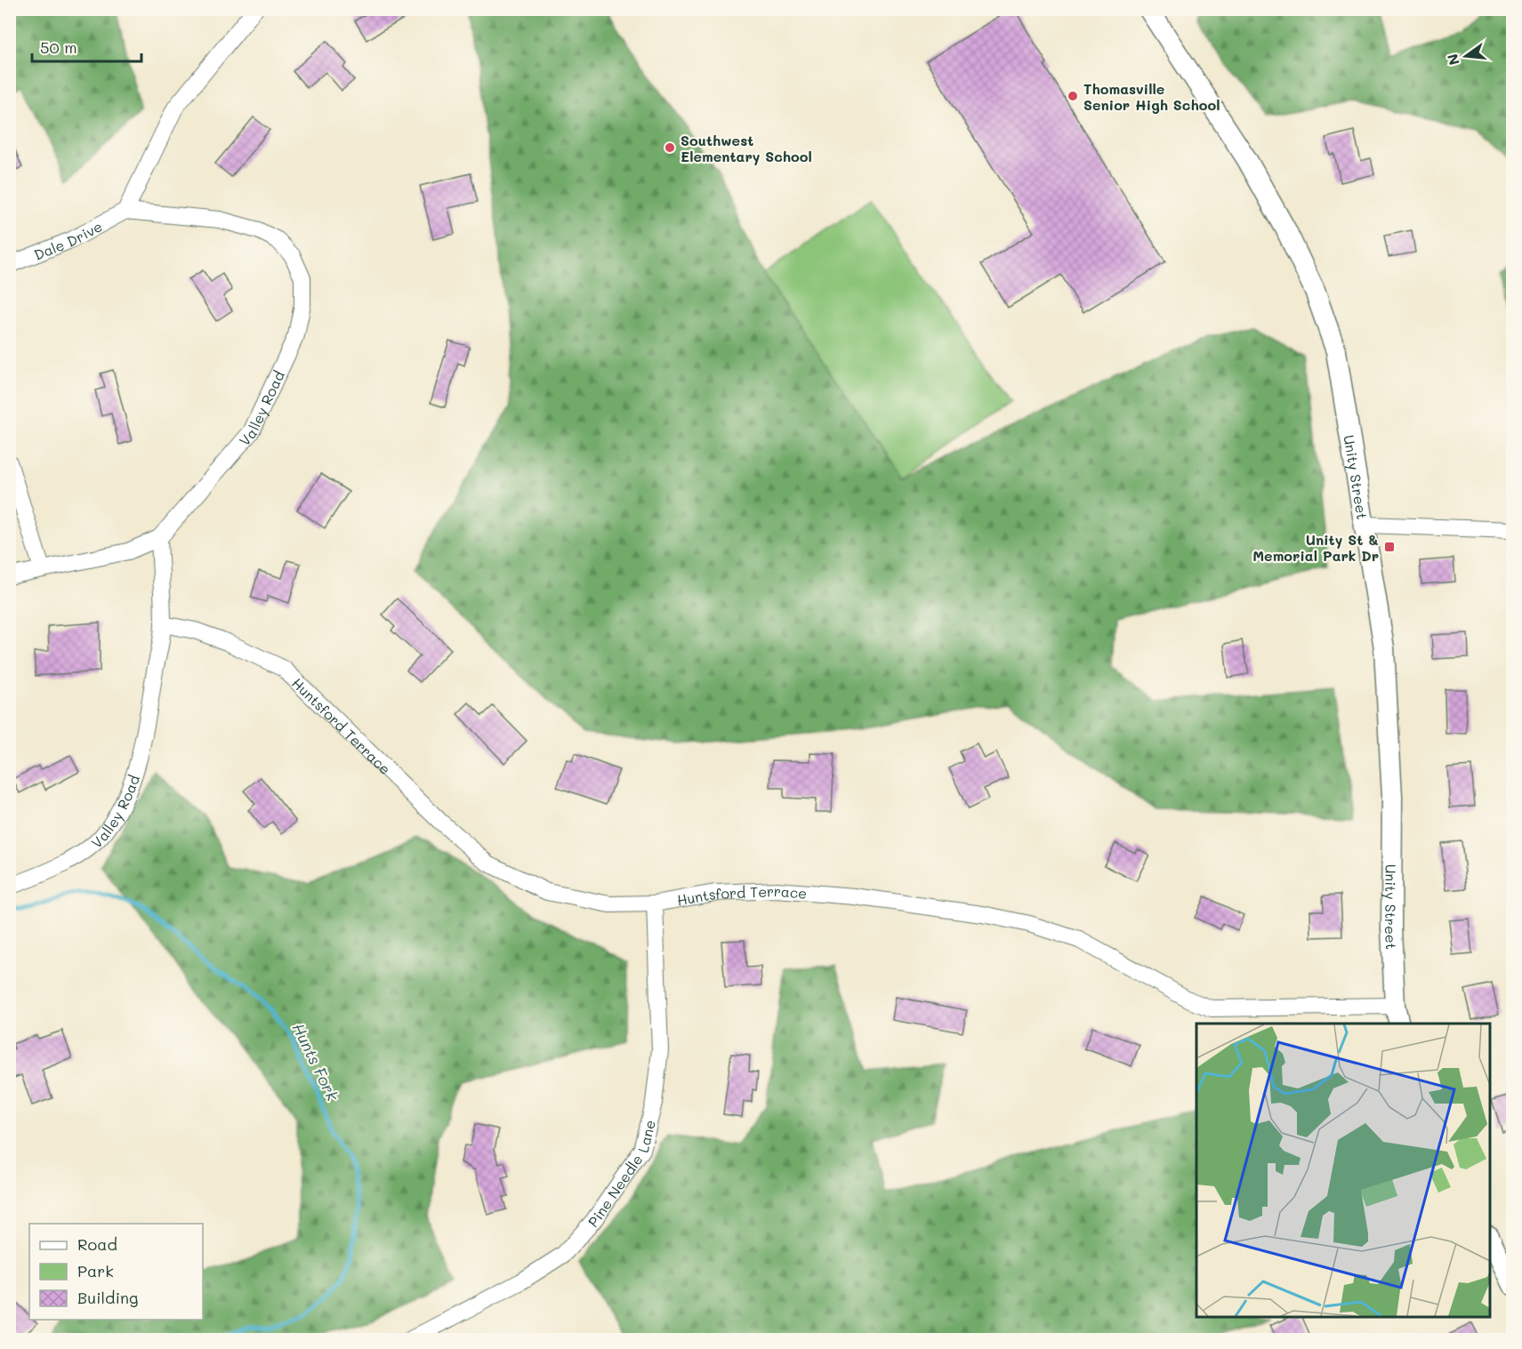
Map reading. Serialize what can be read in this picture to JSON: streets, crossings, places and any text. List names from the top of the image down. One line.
{"streets":{"street":["Dale Drive","Valley Road","Unity Street","Huntsford Terrace","Pine Needle Lane"]},"crossings":[["Dale Drive","Valley Road"],["Valley Road","Huntsford Terrace"],["Unity Street","Huntsford Terrace"],["Huntsford Terrace","Pine Needle Lane"]],"water":["Hunts Fork"],"places":{"other":["Thomasville Senior High School","Southwest Elementary School"],"transit":["Unity St & Memorial Park Dr"]},"legend":["Road","Park","Building"],"scale_bar":"50 m","north":"left"}
